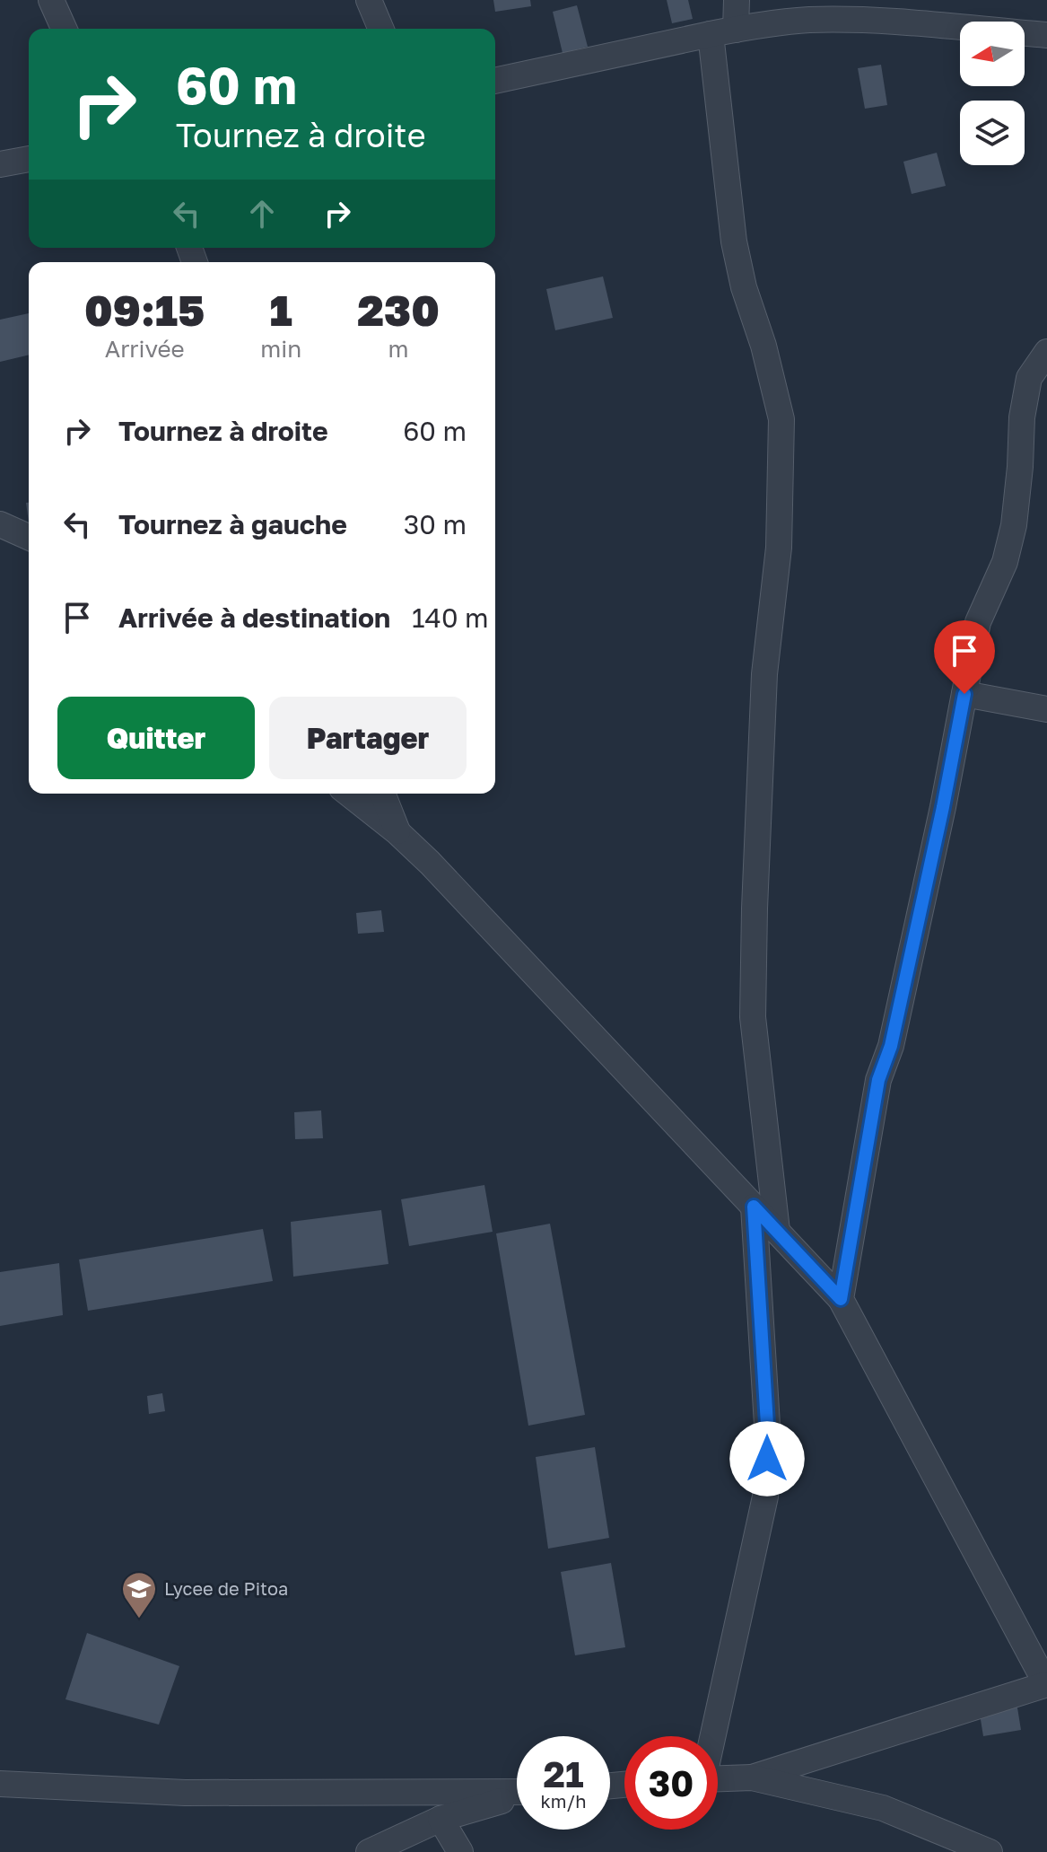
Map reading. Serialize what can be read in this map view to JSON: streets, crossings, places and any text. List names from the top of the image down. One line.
{"places":{"school or university":["Lycee de Pitoa"]},"north":"left","page":{"turn":["60 m","Tournez à droite"],"eta":["09:15","Arrivée","1","min","230","m"],"list":[{"name":"Tournez à droite","value":"60 m"},{"name":"Tournez à gauche","value":"30 m"},{"name":"Arrivée à destination","value":"140 m"}],"buttons":["Quitter","Partager"],"speed":"21 km/h","limit":"30"}}
